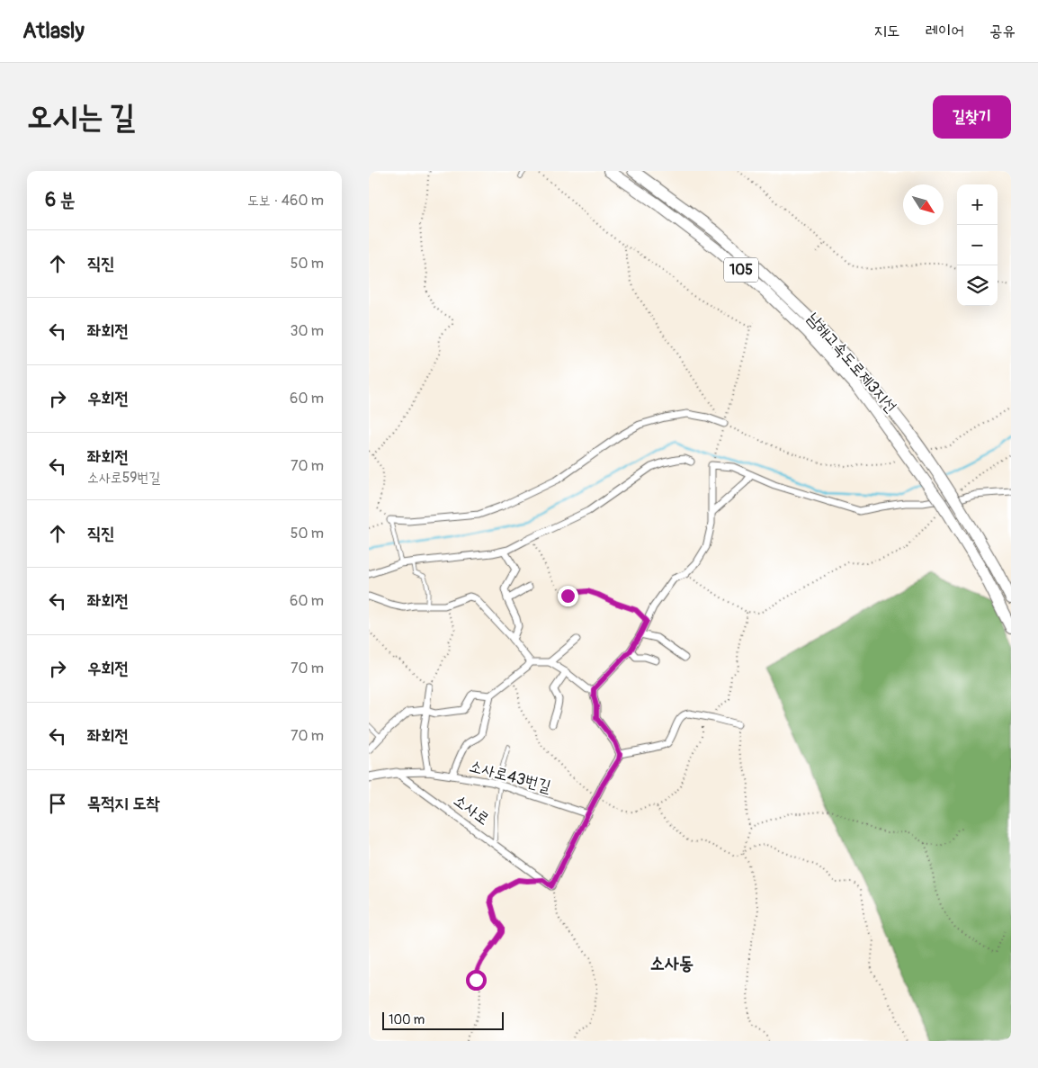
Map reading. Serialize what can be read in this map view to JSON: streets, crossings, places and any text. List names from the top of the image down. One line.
{"streets":{"highway":["105","남해고속도로제3지선"],"street":["소사로43번길","소사로"]},"crossings":[["소사로43번길","소사로"]],"districts":["소사동"],"scale_bar":"100 m","north":"bottom right","page":{"header":"Atlasly","nav":["지도","레이어","공유"],"buttons":"길찾기","title":"오시는 길","heading":["6 분","도보 · 460 m"],"map_buttons":["+","−"],"list":[["직진","50 m"],["좌회전","30 m"],["우회전","60 m"],["좌회전","소사로59번길","70 m"],["직진","50 m"],["좌회전","60 m"],["우회전","70 m"],["좌회전","70 m"],"목적지 도착"],"scale":"100 m"}}
